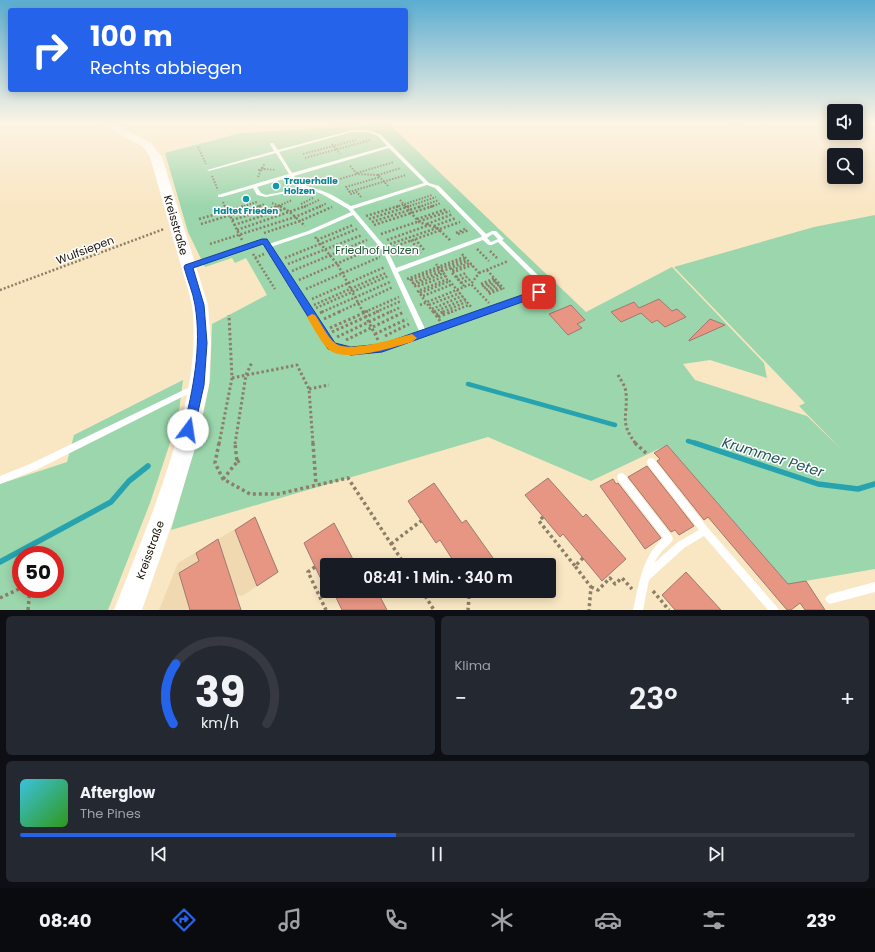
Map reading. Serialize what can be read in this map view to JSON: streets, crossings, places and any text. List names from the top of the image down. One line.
{"streets":{"main road":["Kreisstraße"],"path":["Wulfsiepen"]},"crossings":[["Kreisstraße","Wulfsiepen"]],"water":["Krummer Peter"],"parks":["Friedhof Holzen"],"places":["Trauerhalle Holzen","Haltet Frieden"],"page":{"turn":["100 m","Rechts abbiegen"],"limit":"50","trip":"08:41 · 1 Min. · 340 m","tile":"Klima","heat":["−","23°","+"],"song":["Afterglow","The Pines"],"tabs":["08:40","23°"],"gauge":["39","km/h"]}}
